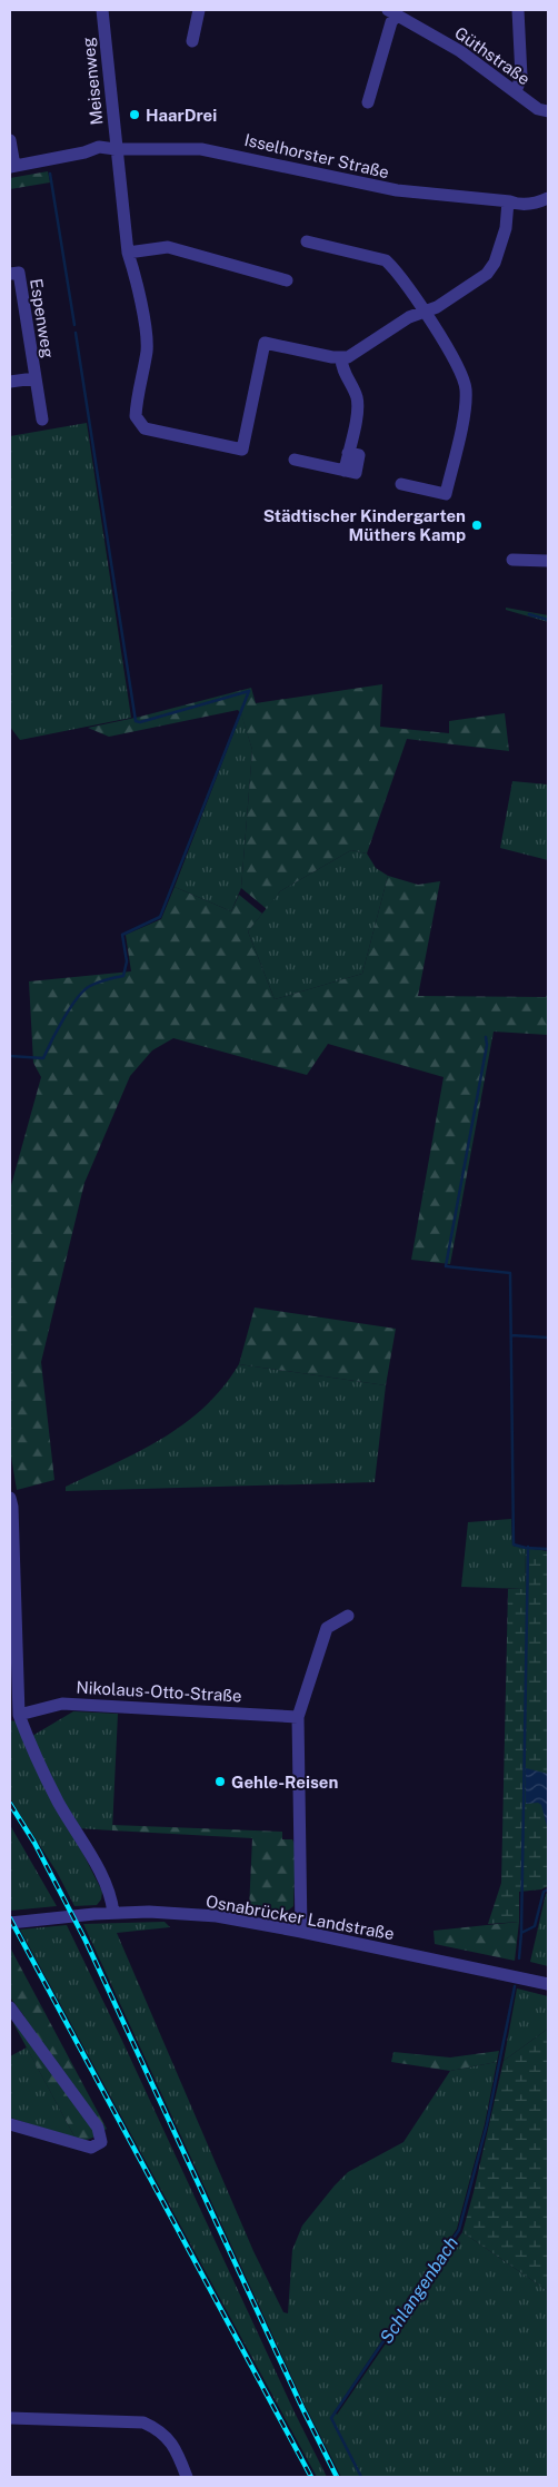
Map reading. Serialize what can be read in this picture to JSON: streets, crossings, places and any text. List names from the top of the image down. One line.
{"streets":{"street":["Güthstraße","Meisenweg","Isselhorster Straße","Espenweg","Nikolaus-Otto-Straße","Osnabrücker Landstraße"]},"crossings":[["Meisenweg","Isselhorster Straße"]],"water":["Schlangenbach"],"places":["HaarDrei","Städtischer Kindergarten Müthers Kamp","Gehle-Reisen"]}
